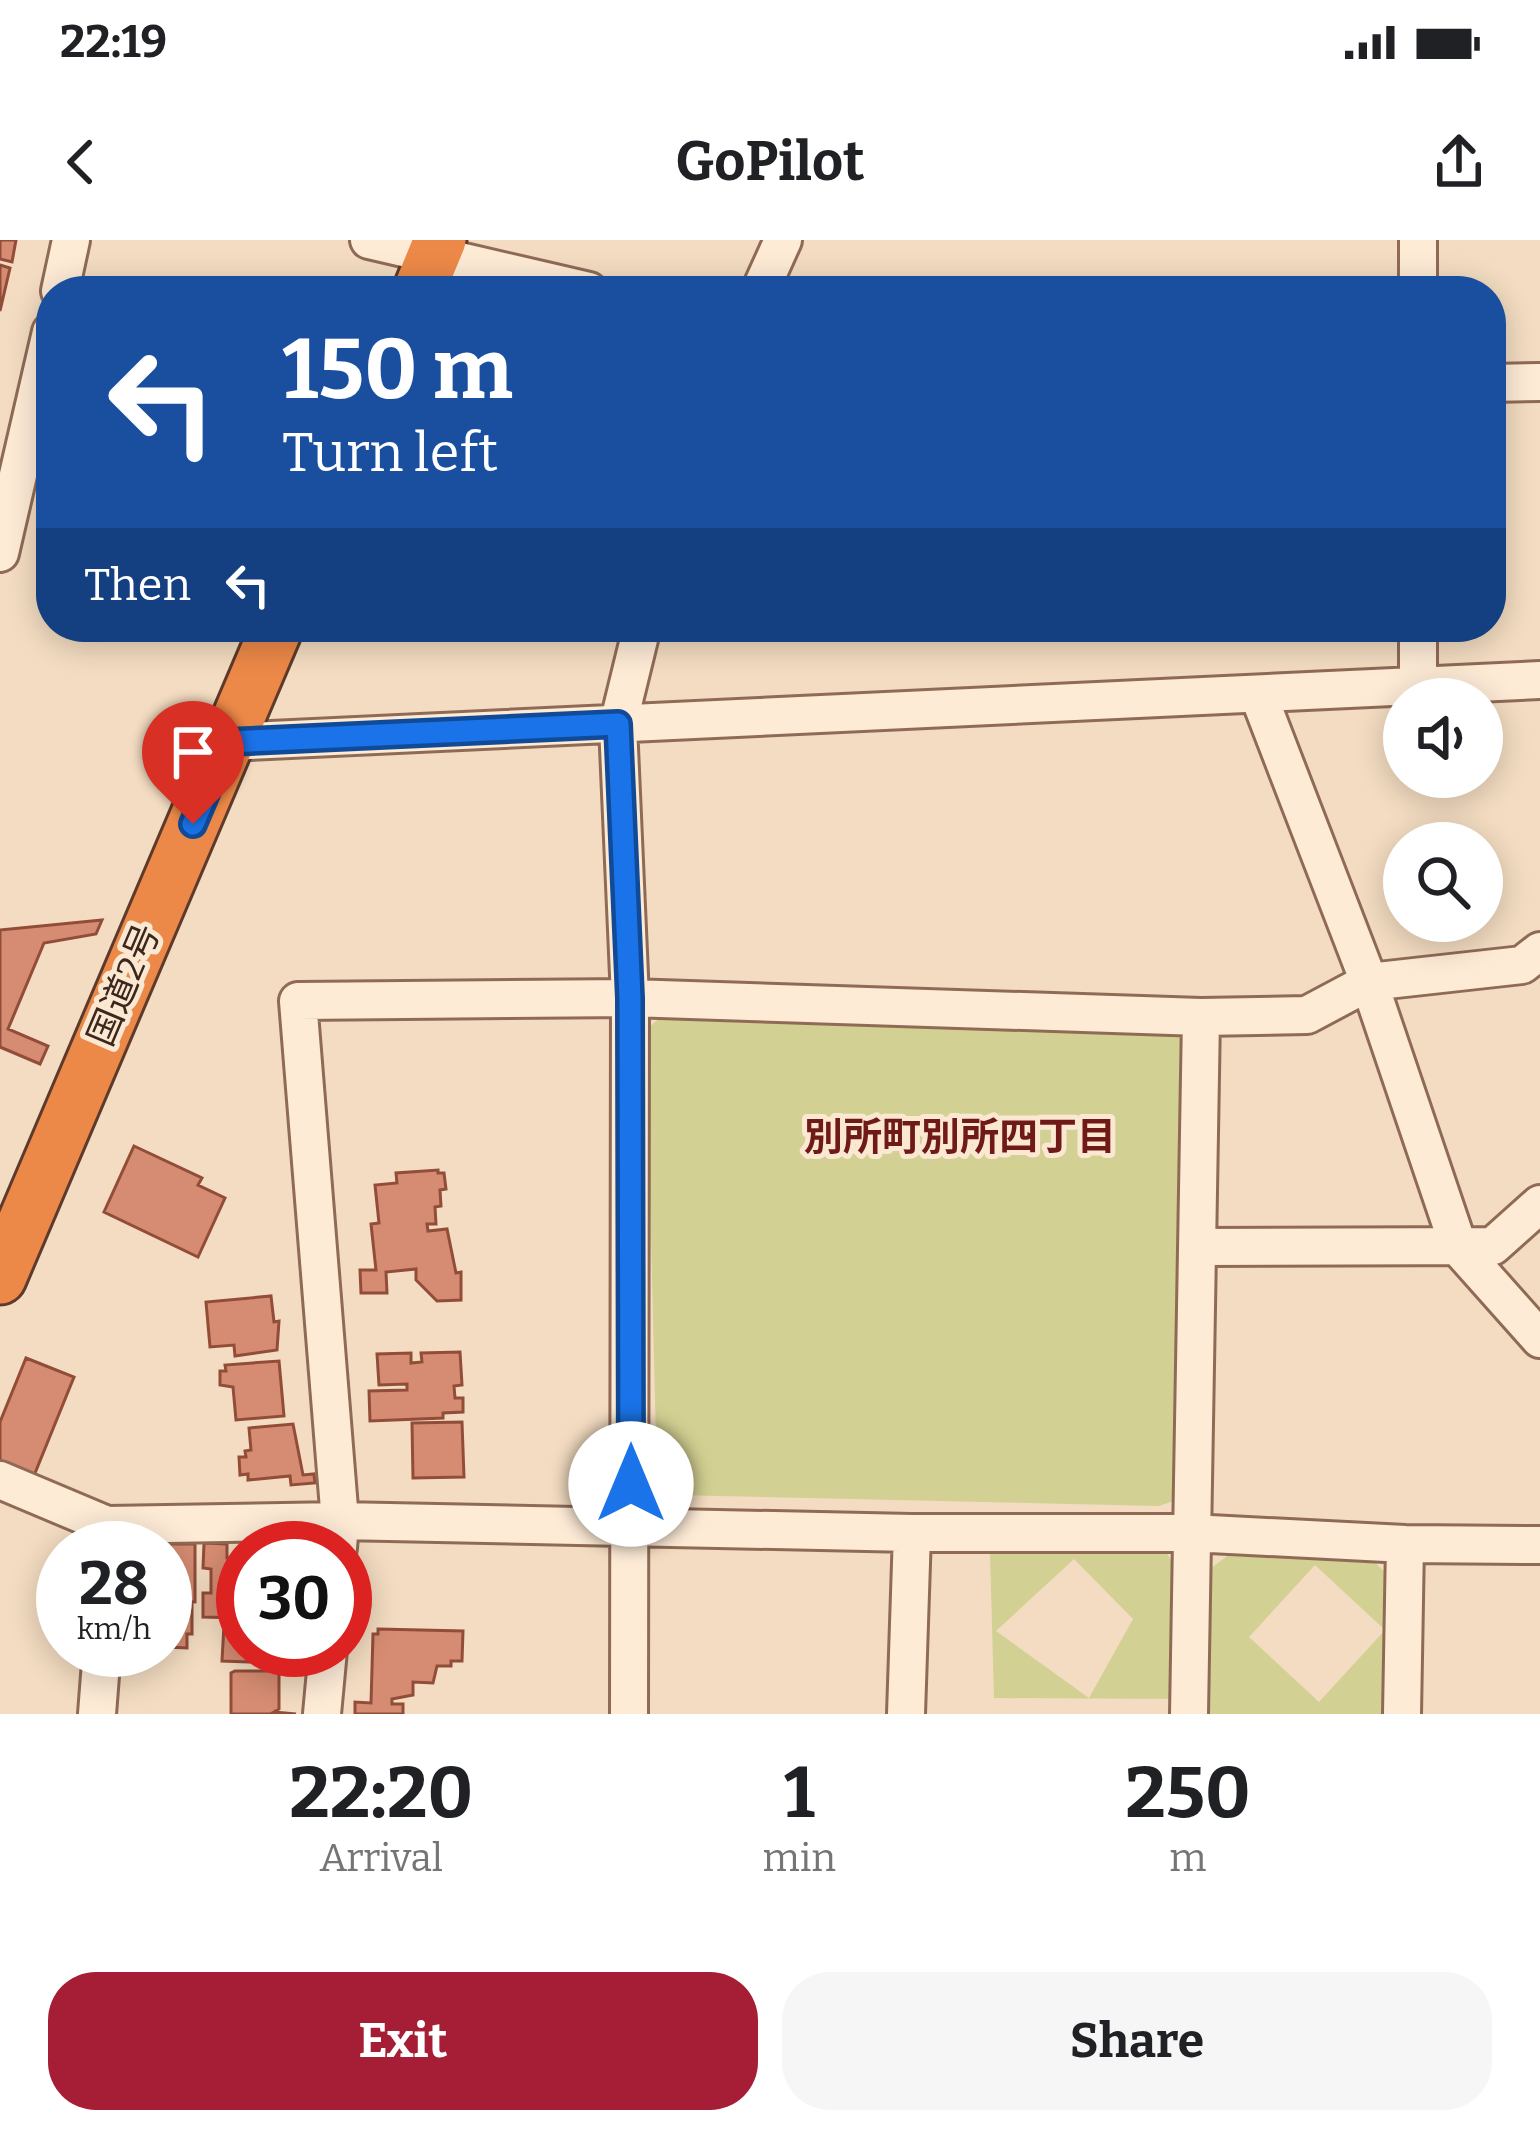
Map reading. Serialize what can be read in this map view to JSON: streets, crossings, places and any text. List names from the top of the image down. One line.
{"streets":{"highway":["国道2号"]},"districts":["別所町別所四丁目"],"page":{"status":"22:19","header":"GoPilot","turn":["150 m","Turn left"],"then":"Then","speed":"28 km/h","limit":"30","eta":["22:20","Arrival","1","min","250","m"],"buttons":["Exit","Share"]}}
